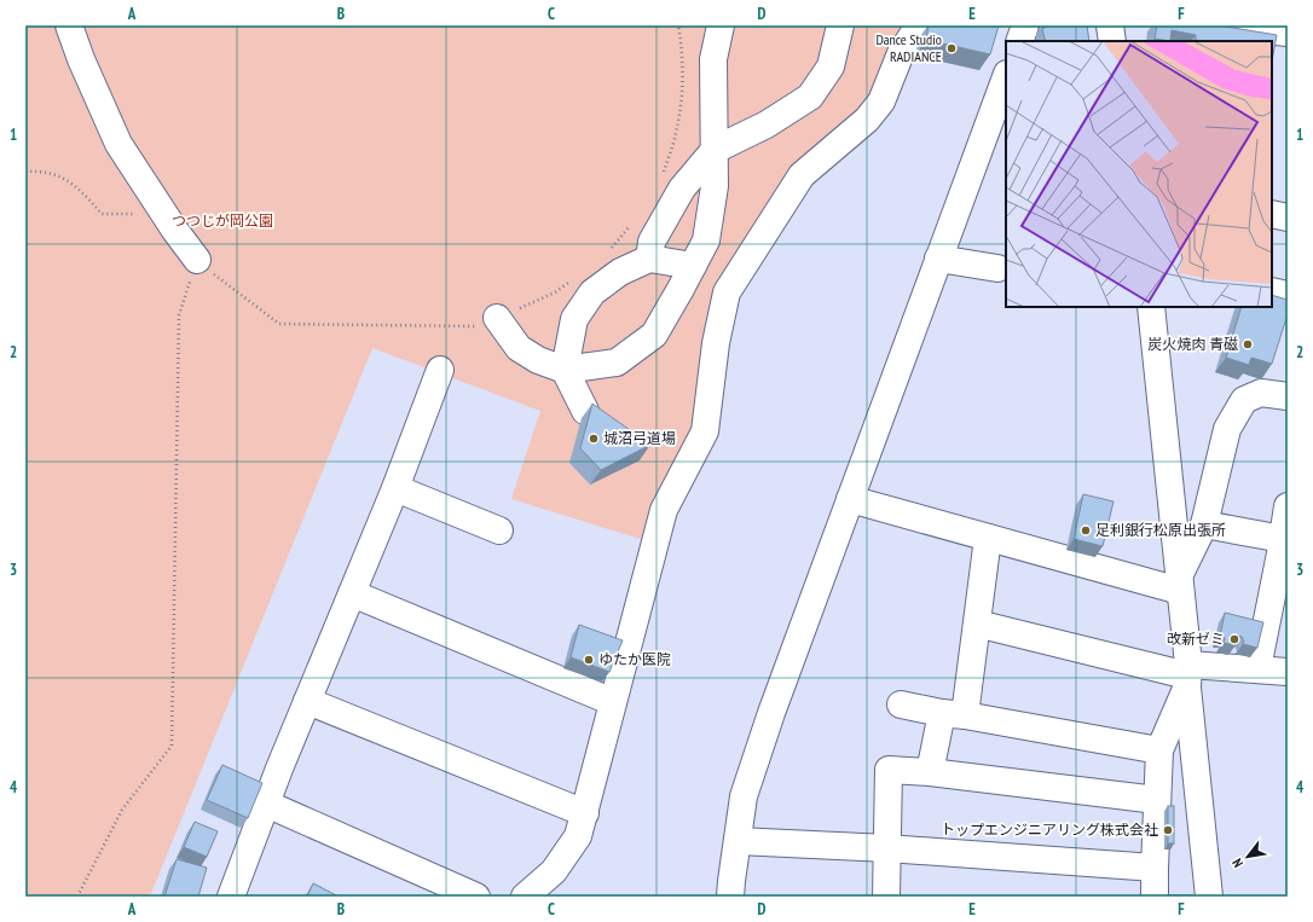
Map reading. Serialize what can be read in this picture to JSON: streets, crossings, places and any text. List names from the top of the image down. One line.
{"parks":["つつじが岡公園"],"places":["Dance Studio RADIANCE","炭火焼肉 青磁","城沼弓道場","足利銀行松原出張所","改新ゼミ","ゆたか医院","トップエンジニアリング株式会社"],"north":"bottom left","grid":{"columns":["A","B","C","D","E","F"],"rows":["1","2","3","4"]}}
